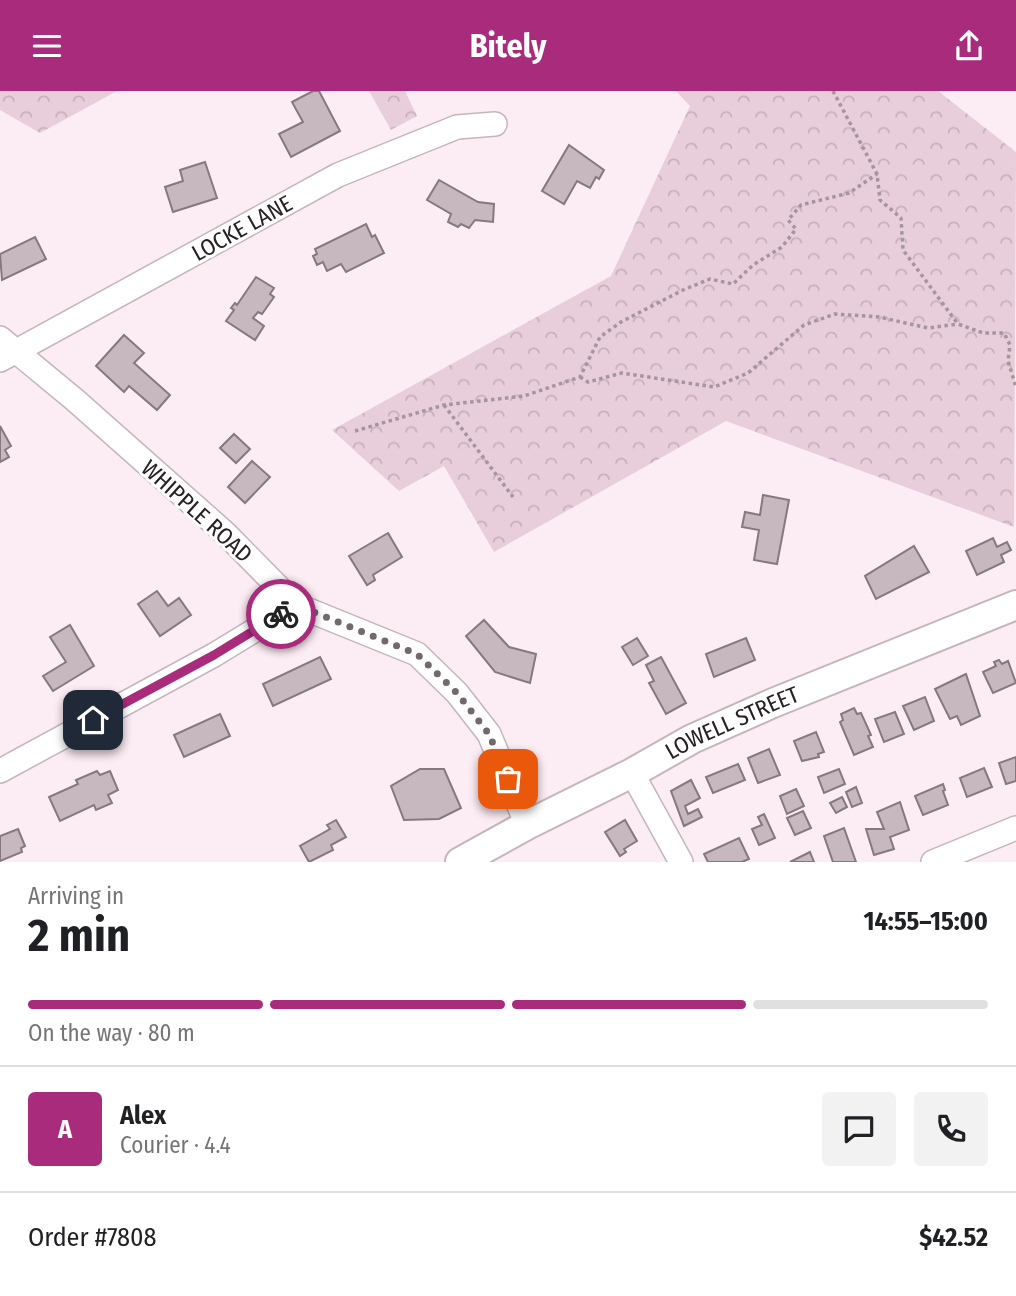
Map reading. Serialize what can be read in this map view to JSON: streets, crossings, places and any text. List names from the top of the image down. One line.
{"streets":{"main road":["LOWELL STREET"],"street":["LOCKE LANE","WHIPPLE ROAD"]},"crossings":[["LOCKE LANE","WHIPPLE ROAD"],["WHIPPLE ROAD","LOWELL STREET"]],"page":{"header":"Bitely","heading":["2 min","Arriving in","14:55–15:00"],"panel":["Alex","Courier · 4.4","Order #7808","$42.52"],"bar":"On the way · 80 m","round":"A"}}
